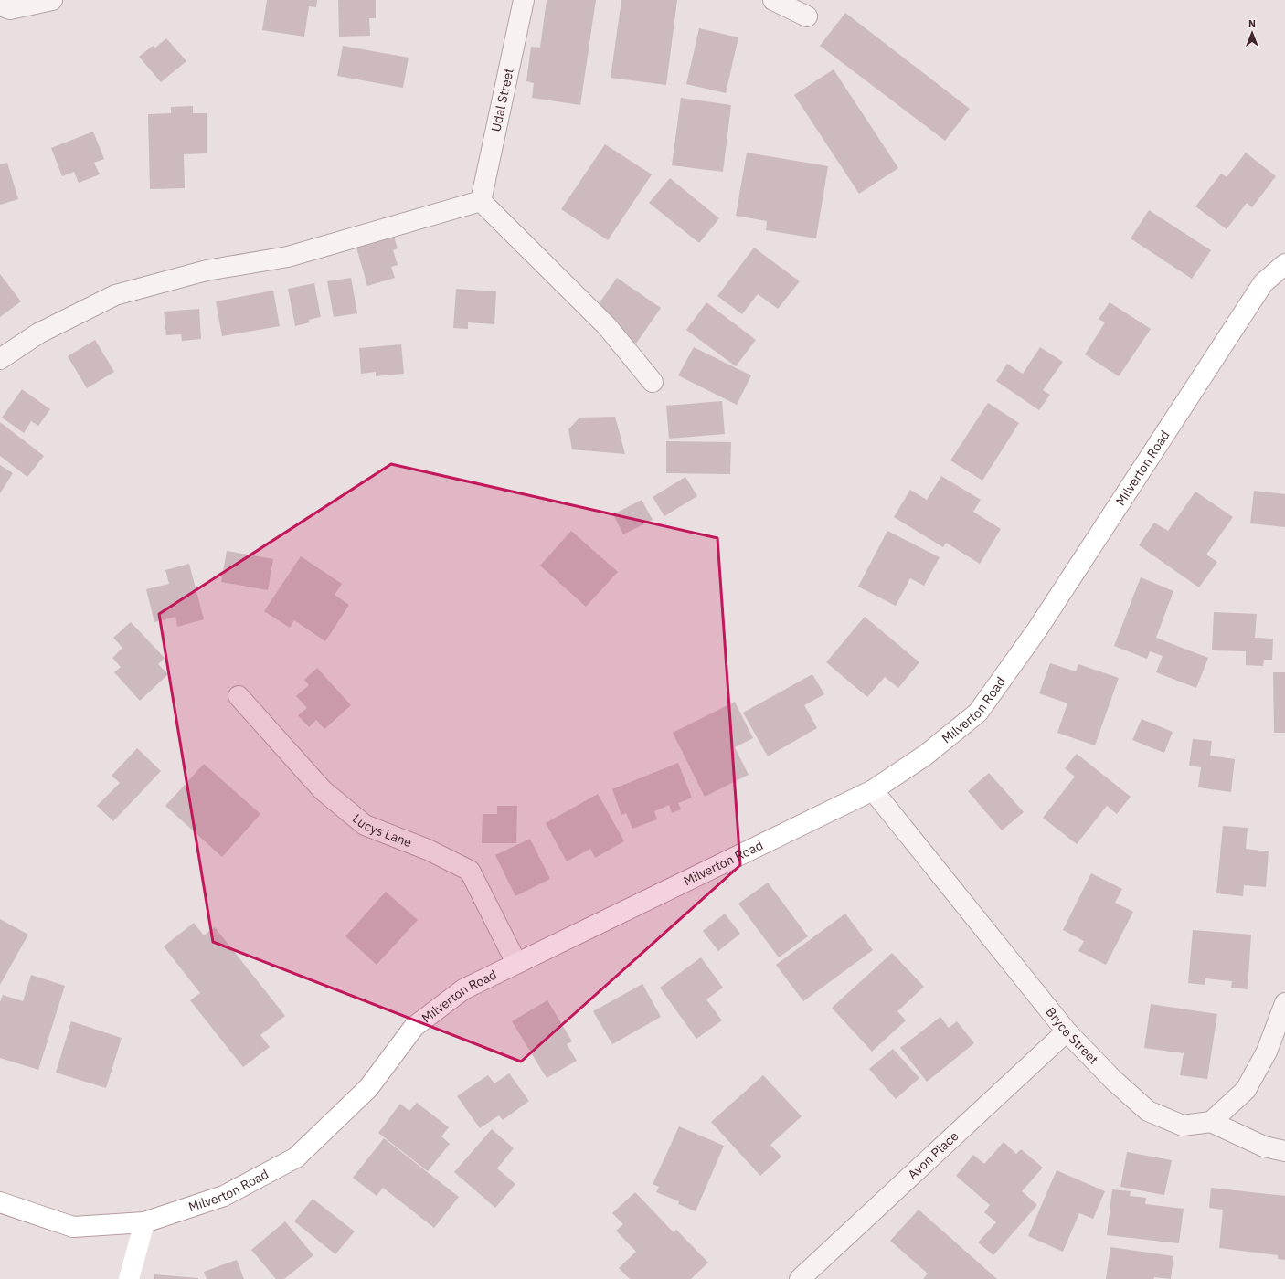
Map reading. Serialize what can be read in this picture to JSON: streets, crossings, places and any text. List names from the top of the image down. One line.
{"streets":{"main road":["Milverton Road"],"street":["Udal Street","Lucys Lane","Bryce Street","Avon Place"]},"crossings":[["Milverton Road","Lucys Lane"],["Milverton Road","Bryce Street"],["Bryce Street","Avon Place"]],"north":"top"}
